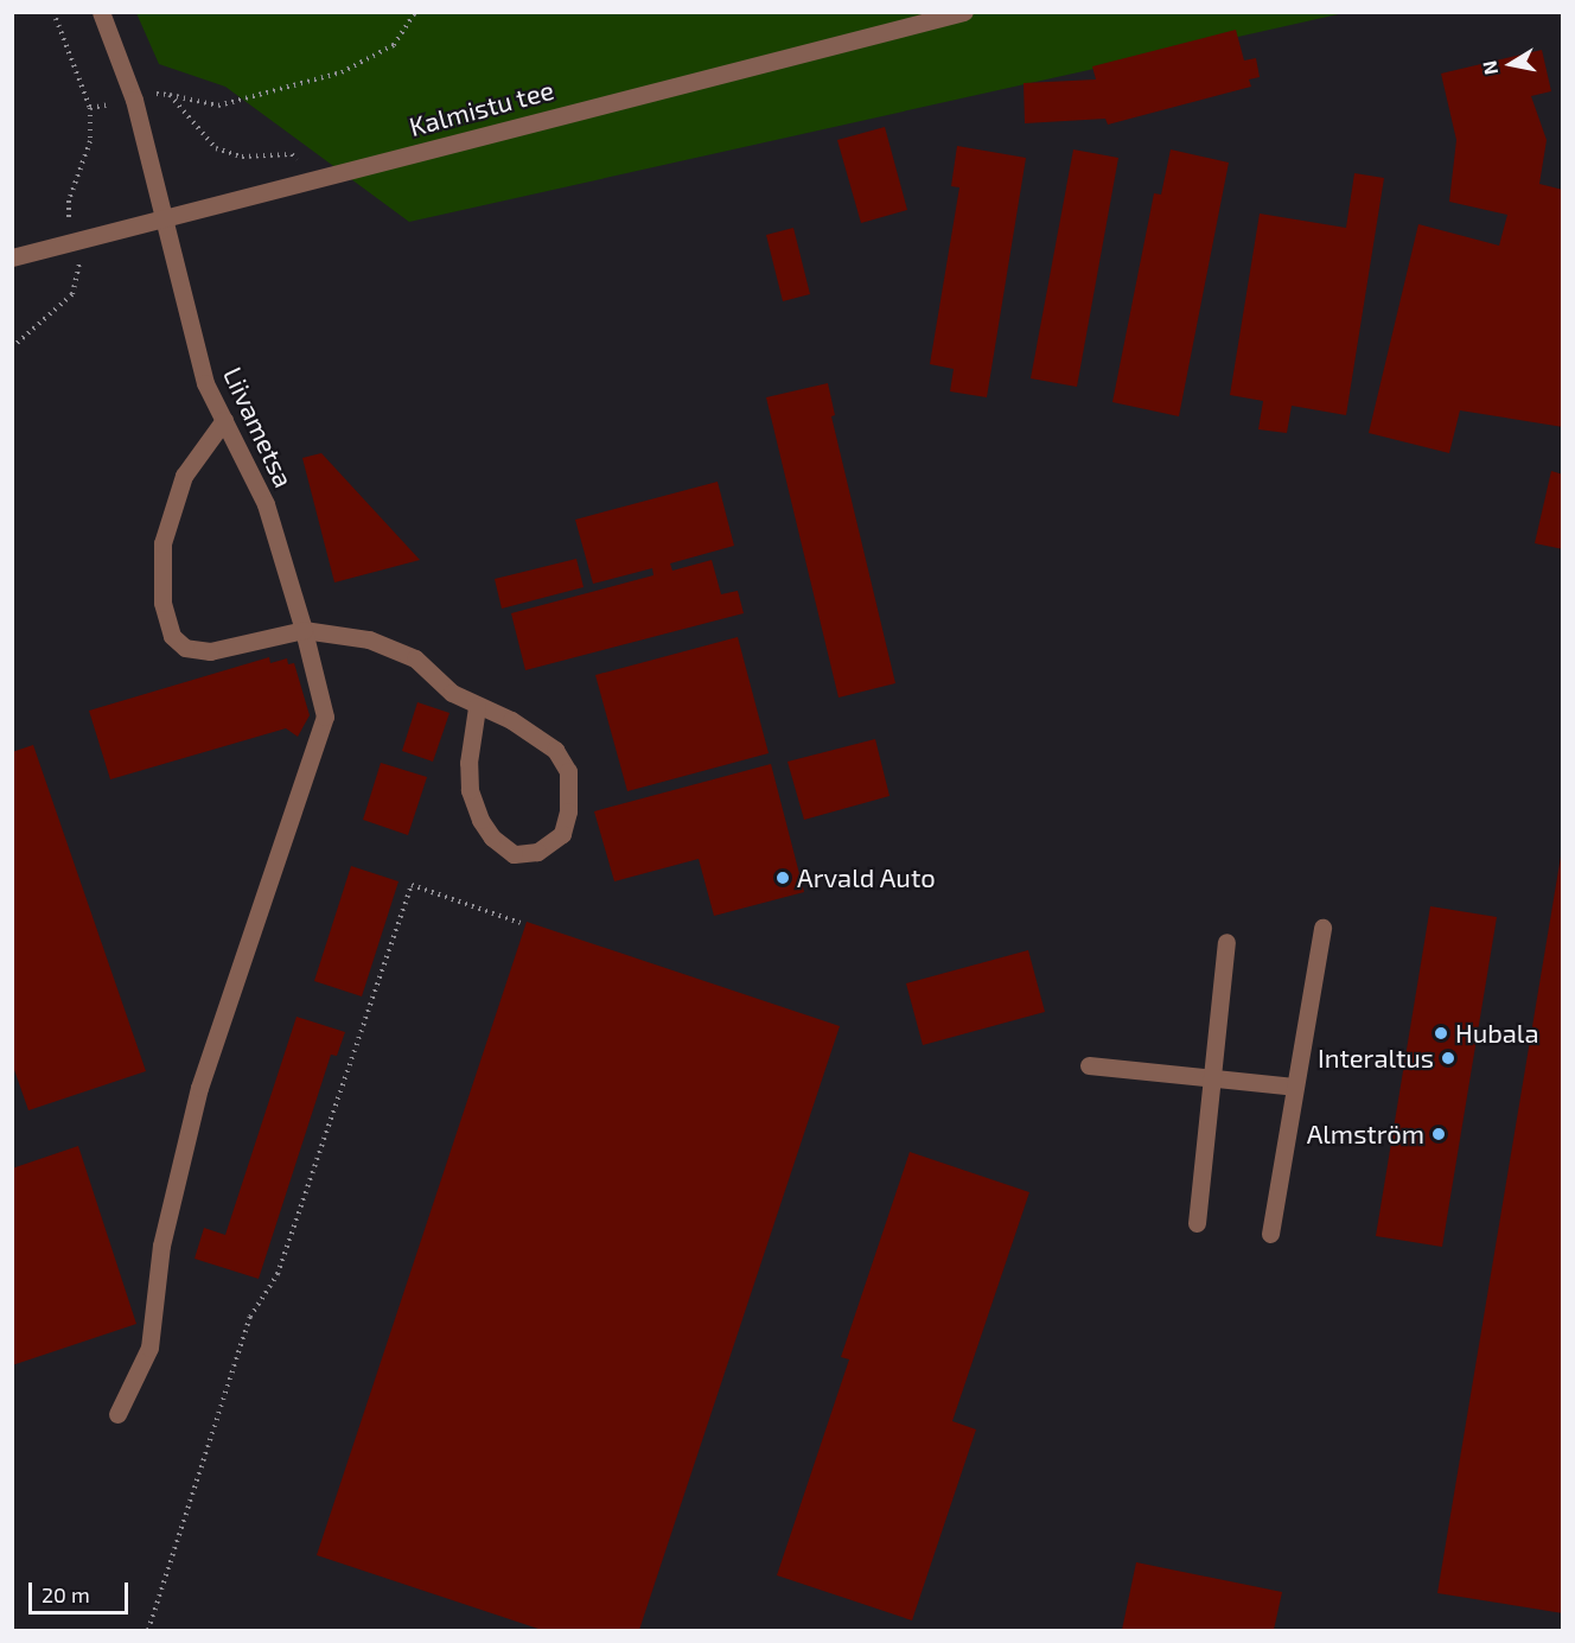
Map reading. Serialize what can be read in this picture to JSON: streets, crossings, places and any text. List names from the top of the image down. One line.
{"streets":{"street":["Kalmistu tee","Liivametsa"]},"crossings":[["Kalmistu tee","Liivametsa"]],"places":["Arvald Auto","Hubala","Interaltus","Almström"],"scale_bar":"20 m","north":"left"}
